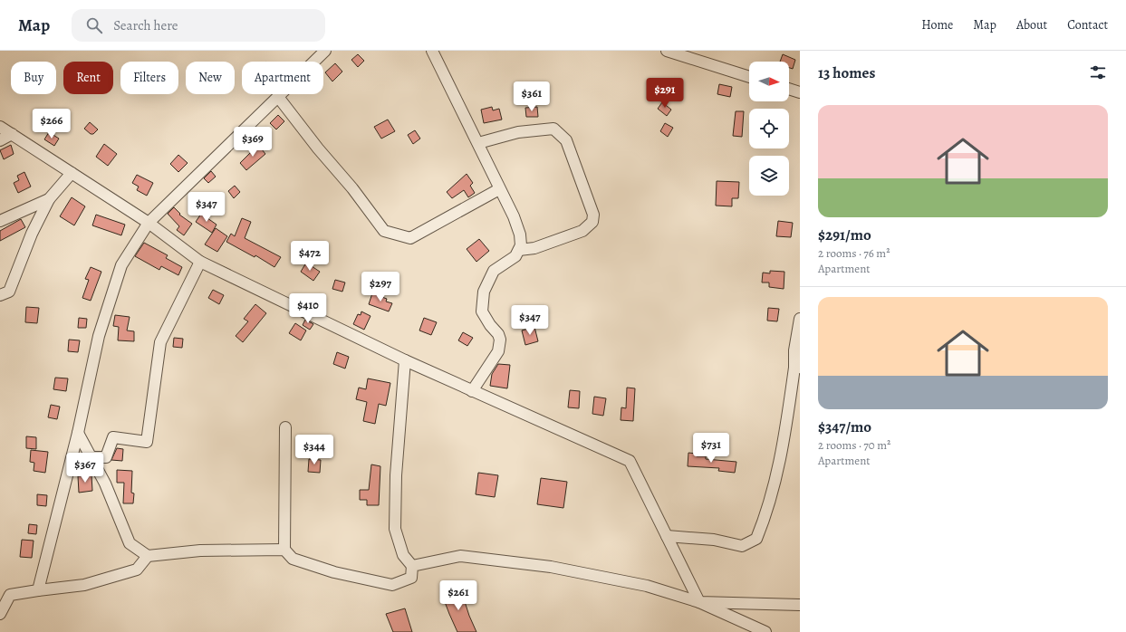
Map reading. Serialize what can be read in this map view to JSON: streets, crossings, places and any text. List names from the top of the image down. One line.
{"north":"right","page":{"header":"Map","search":"Search here","nav":["Home","Map","About","Contact"],"heading":"13 homes","chip":["Buy","Rent","Filters","New","Apartment"],"price":["$291","$361","$266","$369","$347","$472","$297","$410","$347","$731","$344","$367","$261"],"list":[{"name":"$291/mo","note":"2 rooms · 76 m² · Apartment"},{"name":"$347/mo","note":"2 rooms · 70 m² · Apartment"}]}}
